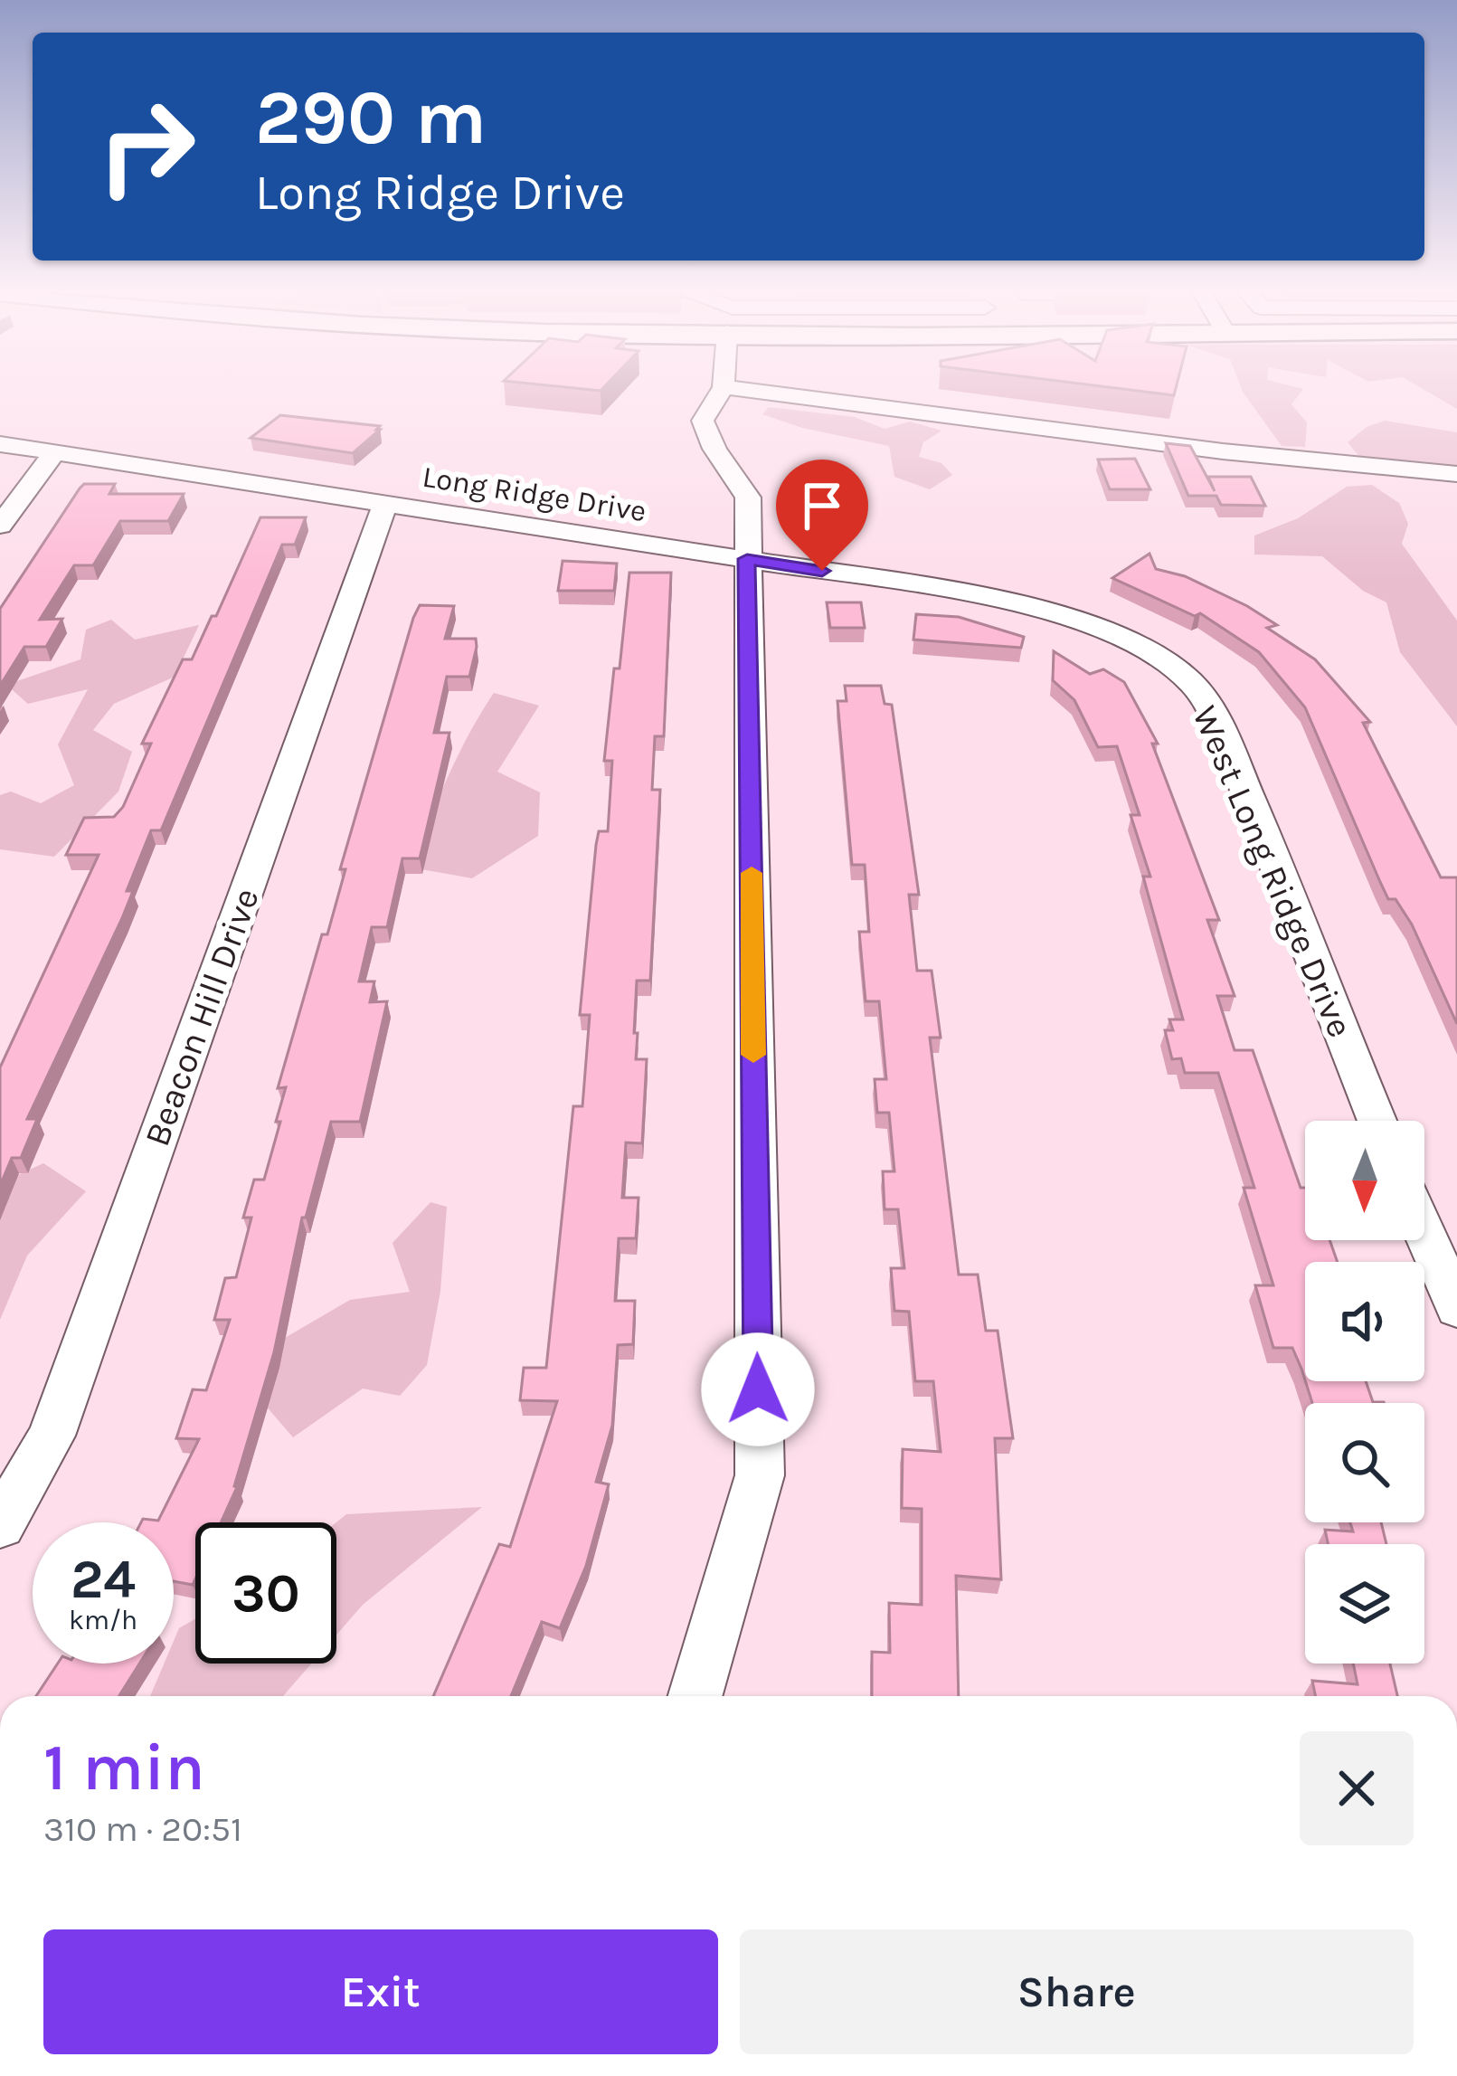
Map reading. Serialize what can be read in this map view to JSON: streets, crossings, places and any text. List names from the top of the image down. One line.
{"streets":{"street":["Long Ridge Drive","West Long Ridge Drive","Beacon Hill Drive"]},"crossings":[["Long Ridge Drive","West Long Ridge Drive"],["Long Ridge Drive","Beacon Hill Drive"]],"north":"bottom","page":{"turn":["290 m","Long Ridge Drive"],"speed":"24 km/h","limit":"30","heading":["1 min","310 m · 20:51"],"buttons":["Exit","Share"]}}
